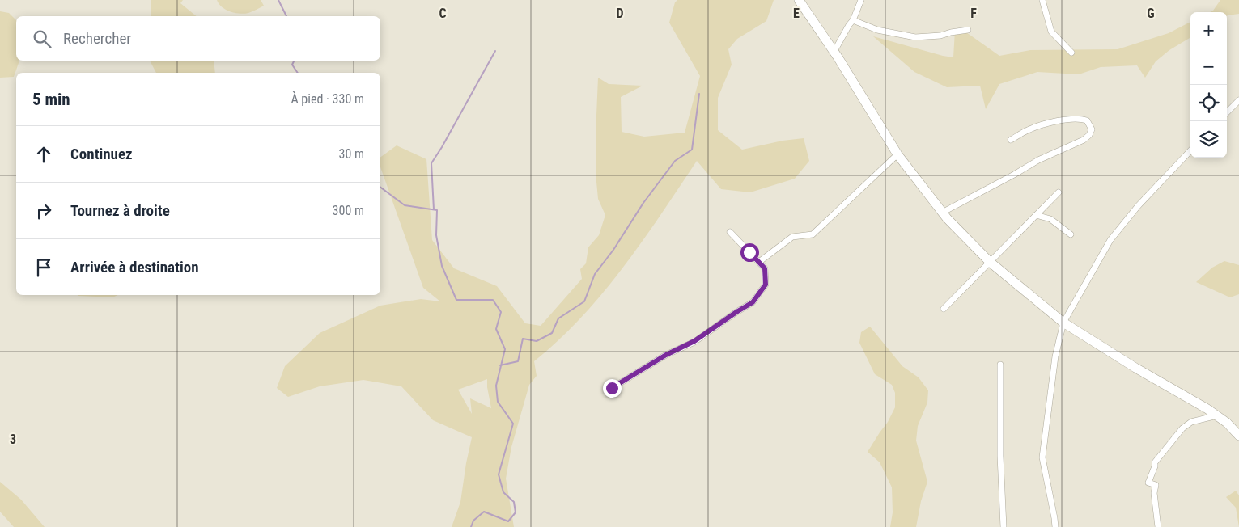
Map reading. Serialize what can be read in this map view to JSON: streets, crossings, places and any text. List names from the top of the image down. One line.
{"page":{"map_buttons":["+","−"],"search":"Rechercher","heading":["5 min","À pied · 330 m"],"list":[["Continuez","30 m"],["Tournez à droite","300 m"],"Arrivée à destination"]},"grid":{"columns":["C","D","E","F","G"],"rows":["3"]}}
